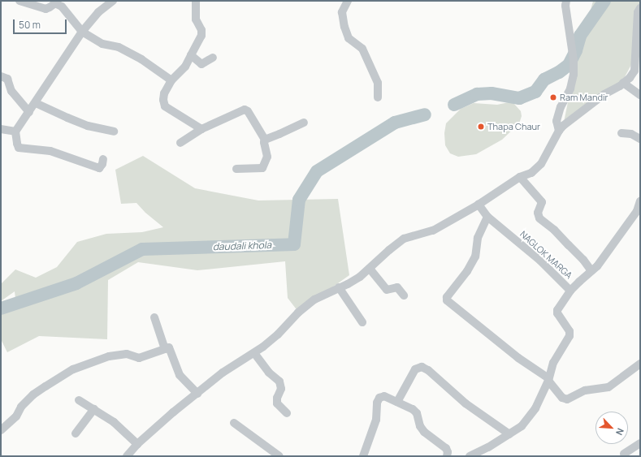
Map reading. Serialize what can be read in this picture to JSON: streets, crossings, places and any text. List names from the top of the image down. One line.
{"streets":{"street":["NAGLOK MARGA"]},"water":["daudali khola"],"places":["Ram Mandir","Thapa Chaur"],"scale_bar":"50 m","north":"bottom right"}
